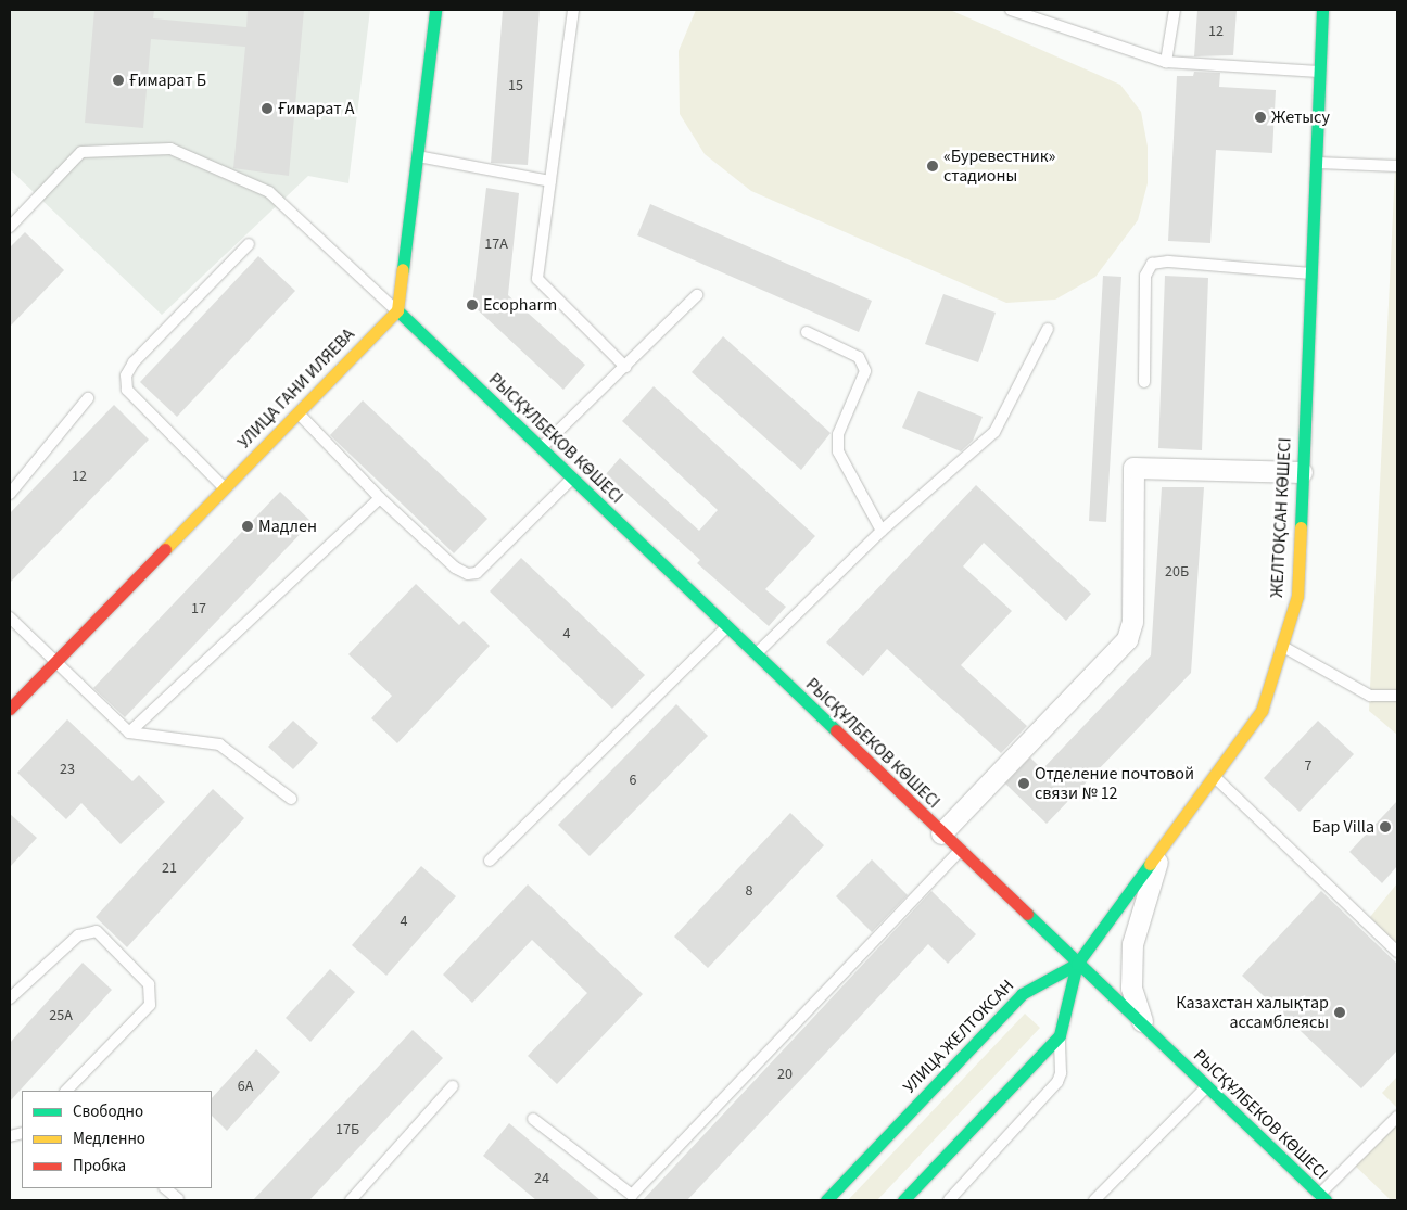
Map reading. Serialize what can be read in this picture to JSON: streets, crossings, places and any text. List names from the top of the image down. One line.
{"streets":{"street":["УЛИЦА ГАНИ ИЛЯЕВА","РЫСҚҰЛБЕКОВ КӨШЕСІ","ЖЕЛТОҚСАН КӨШЕСІ","УЛИЦА ЖЕЛТОКСАН"]},"crossings":[["УЛИЦА ГАНИ ИЛЯЕВА","РЫСҚҰЛБЕКОВ КӨШЕСІ"],["РЫСҚҰЛБЕКОВ КӨШЕСІ","ЖЕЛТОҚСАН КӨШЕСІ"],["РЫСҚҰЛБЕКОВ КӨШЕСІ","УЛИЦА ЖЕЛТОКСАН"],["ЖЕЛТОҚСАН КӨШЕСІ","УЛИЦА ЖЕЛТОКСАН"]],"places":["Ғимарат Б","Ғимарат А","Жетысу","«Буревестник» стадионы","Ecopharm","Мадлен","Отделение почтовой связи № 12","Бар Villa","Казахстан халықтар ассамблеясы"],"house_numbers":["12","15","17А","12","20Б","17","4","7","23","6","21","8","4","25А","20","6А","17Б","24"],"legend":["Свободно","Медленно","Пробка"]}
